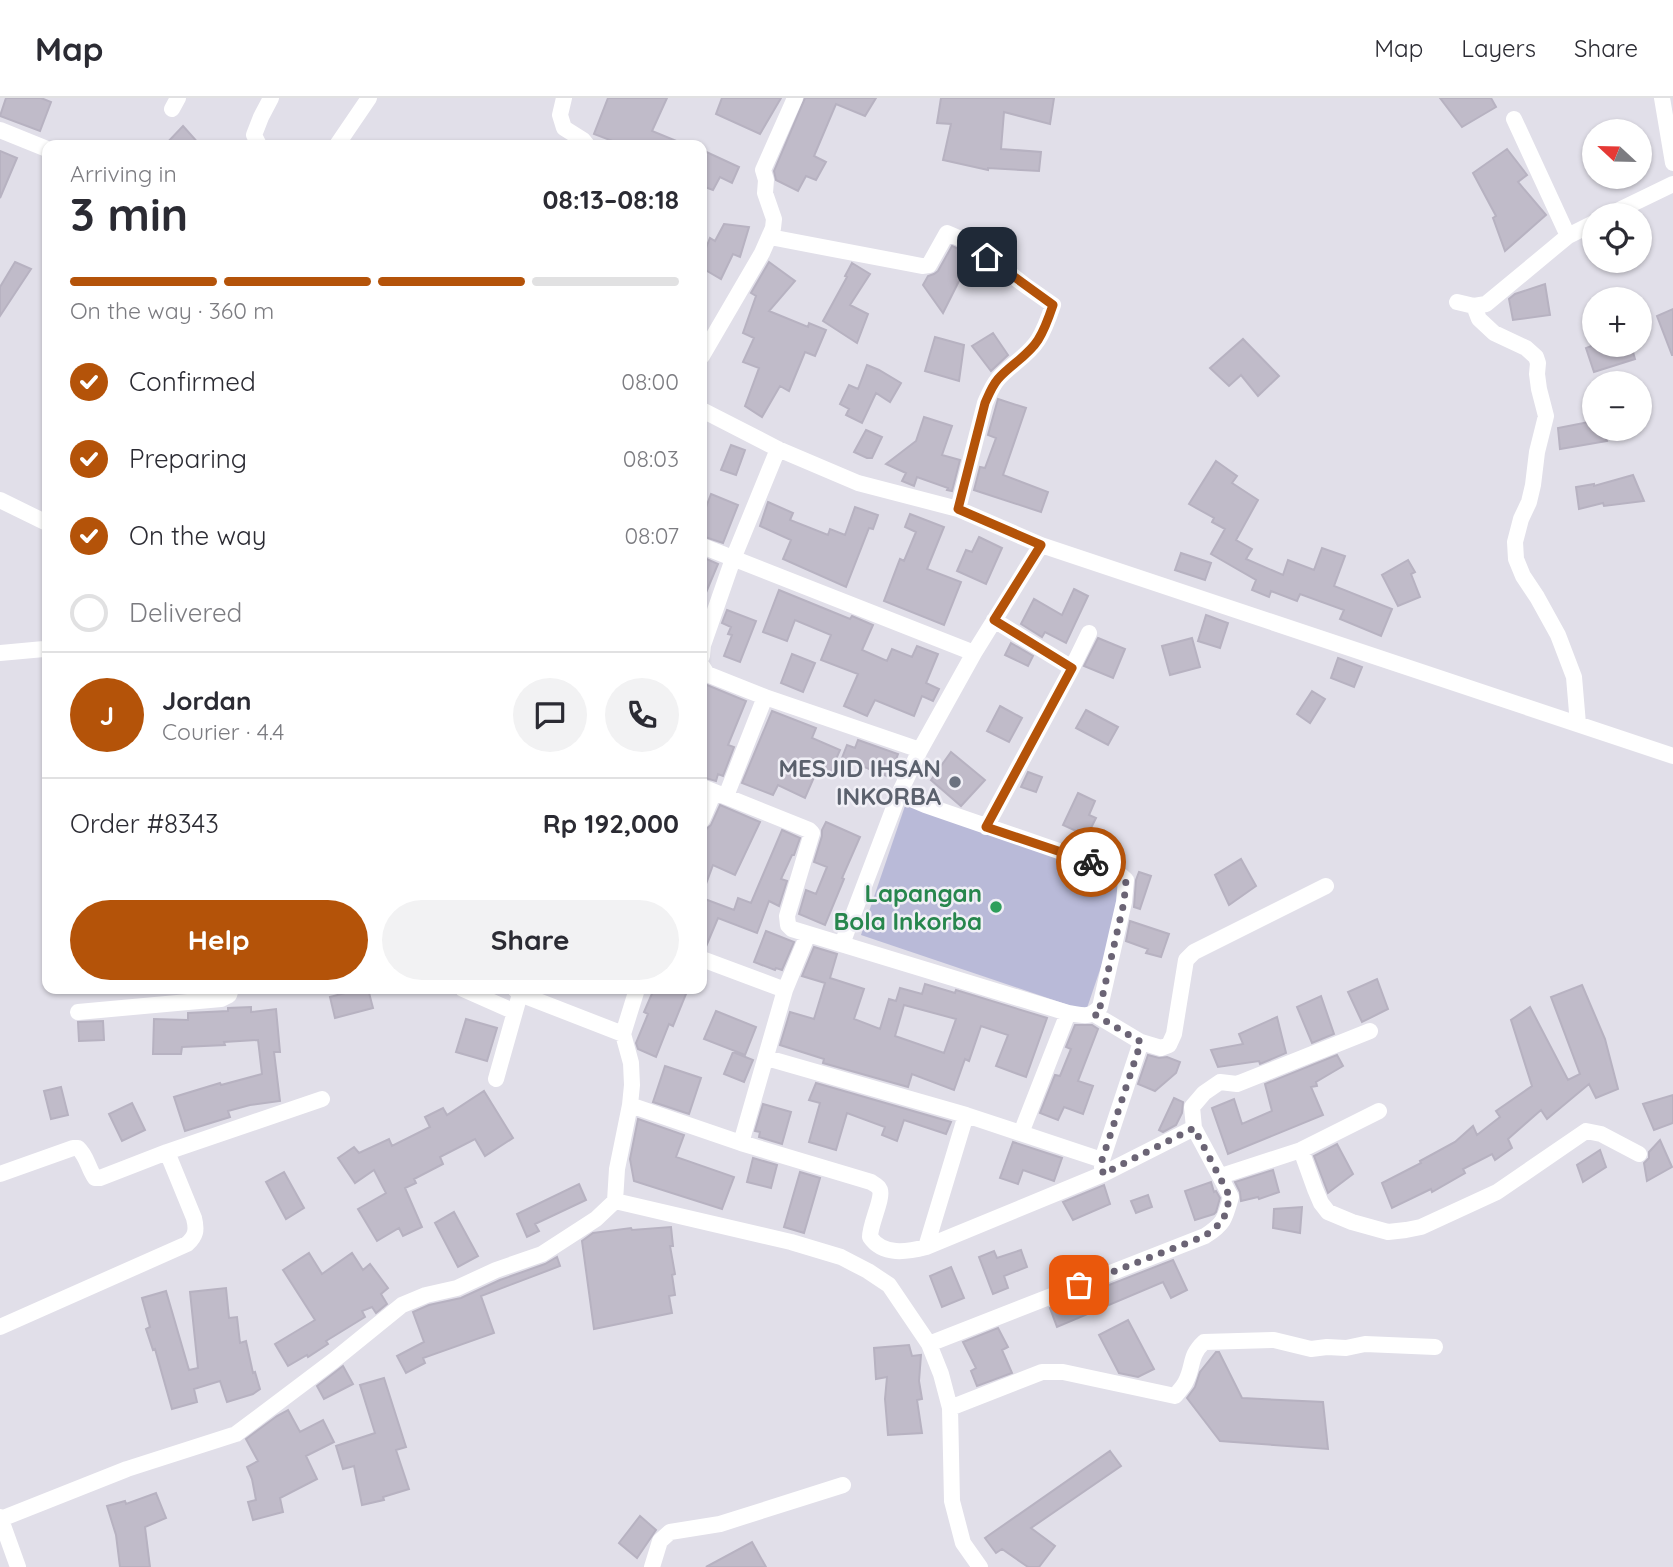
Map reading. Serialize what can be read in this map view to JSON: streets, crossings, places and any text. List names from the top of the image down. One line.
{"places":["MESJID IHSAN INKORBA","Lapangan Bola Inkorba"],"north":"left","page":{"header":"Map","nav":["Map","Layers","Share"],"map_buttons":["+","−"],"heading":["3 min","Arriving in","08:13–08:18"],"panel":["Jordan","Courier · 4.4","Order #8343","Rp 192,000"],"bar":"On the way · 360 m","list":[["Confirmed","08:00"],["Preparing","08:03"],["On the way","08:07"],"Delivered"],"round":"J","buttons":["Help","Share"]}}
